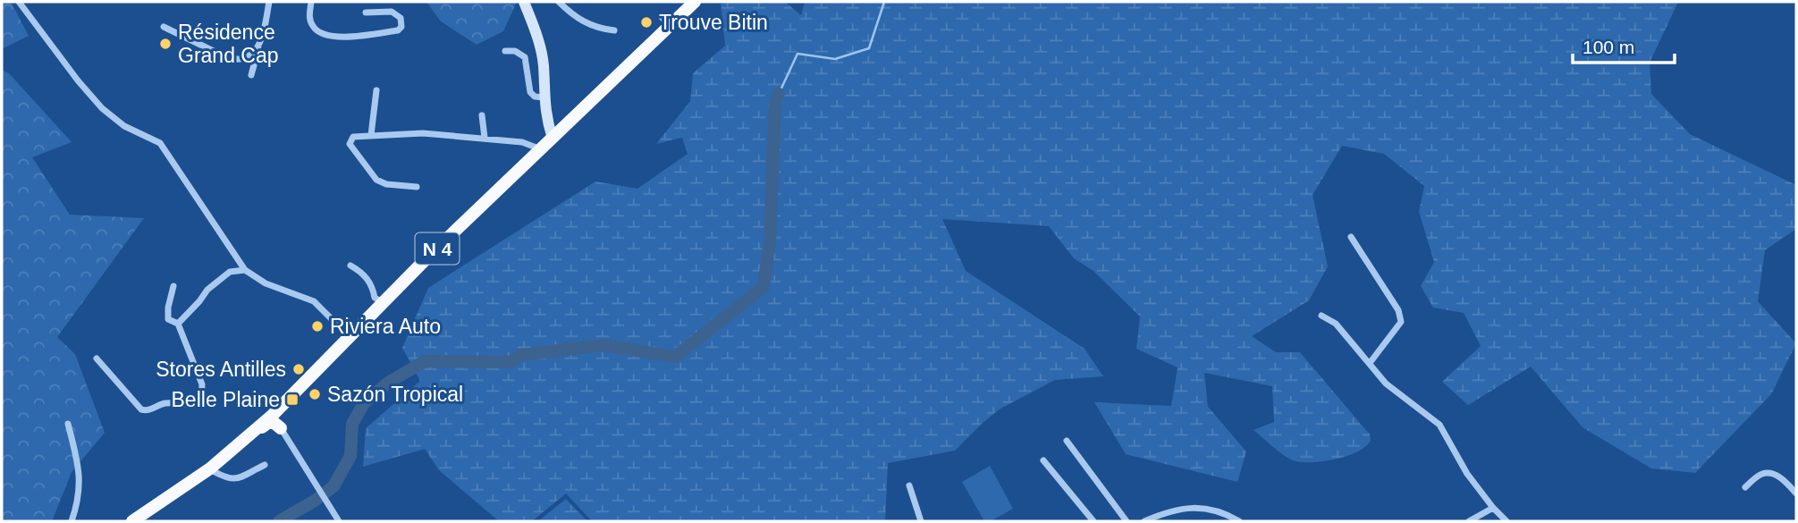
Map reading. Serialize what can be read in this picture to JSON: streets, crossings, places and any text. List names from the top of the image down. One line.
{"streets":{"highway":["N 4"]},"places":{"other":["Trouve Bitin","Résidence Grand Cap","Riviera Auto","Stores Antilles","Sazón Tropical"],"transit":["Belle Plaine"]},"scale_bar":"100 m"}
